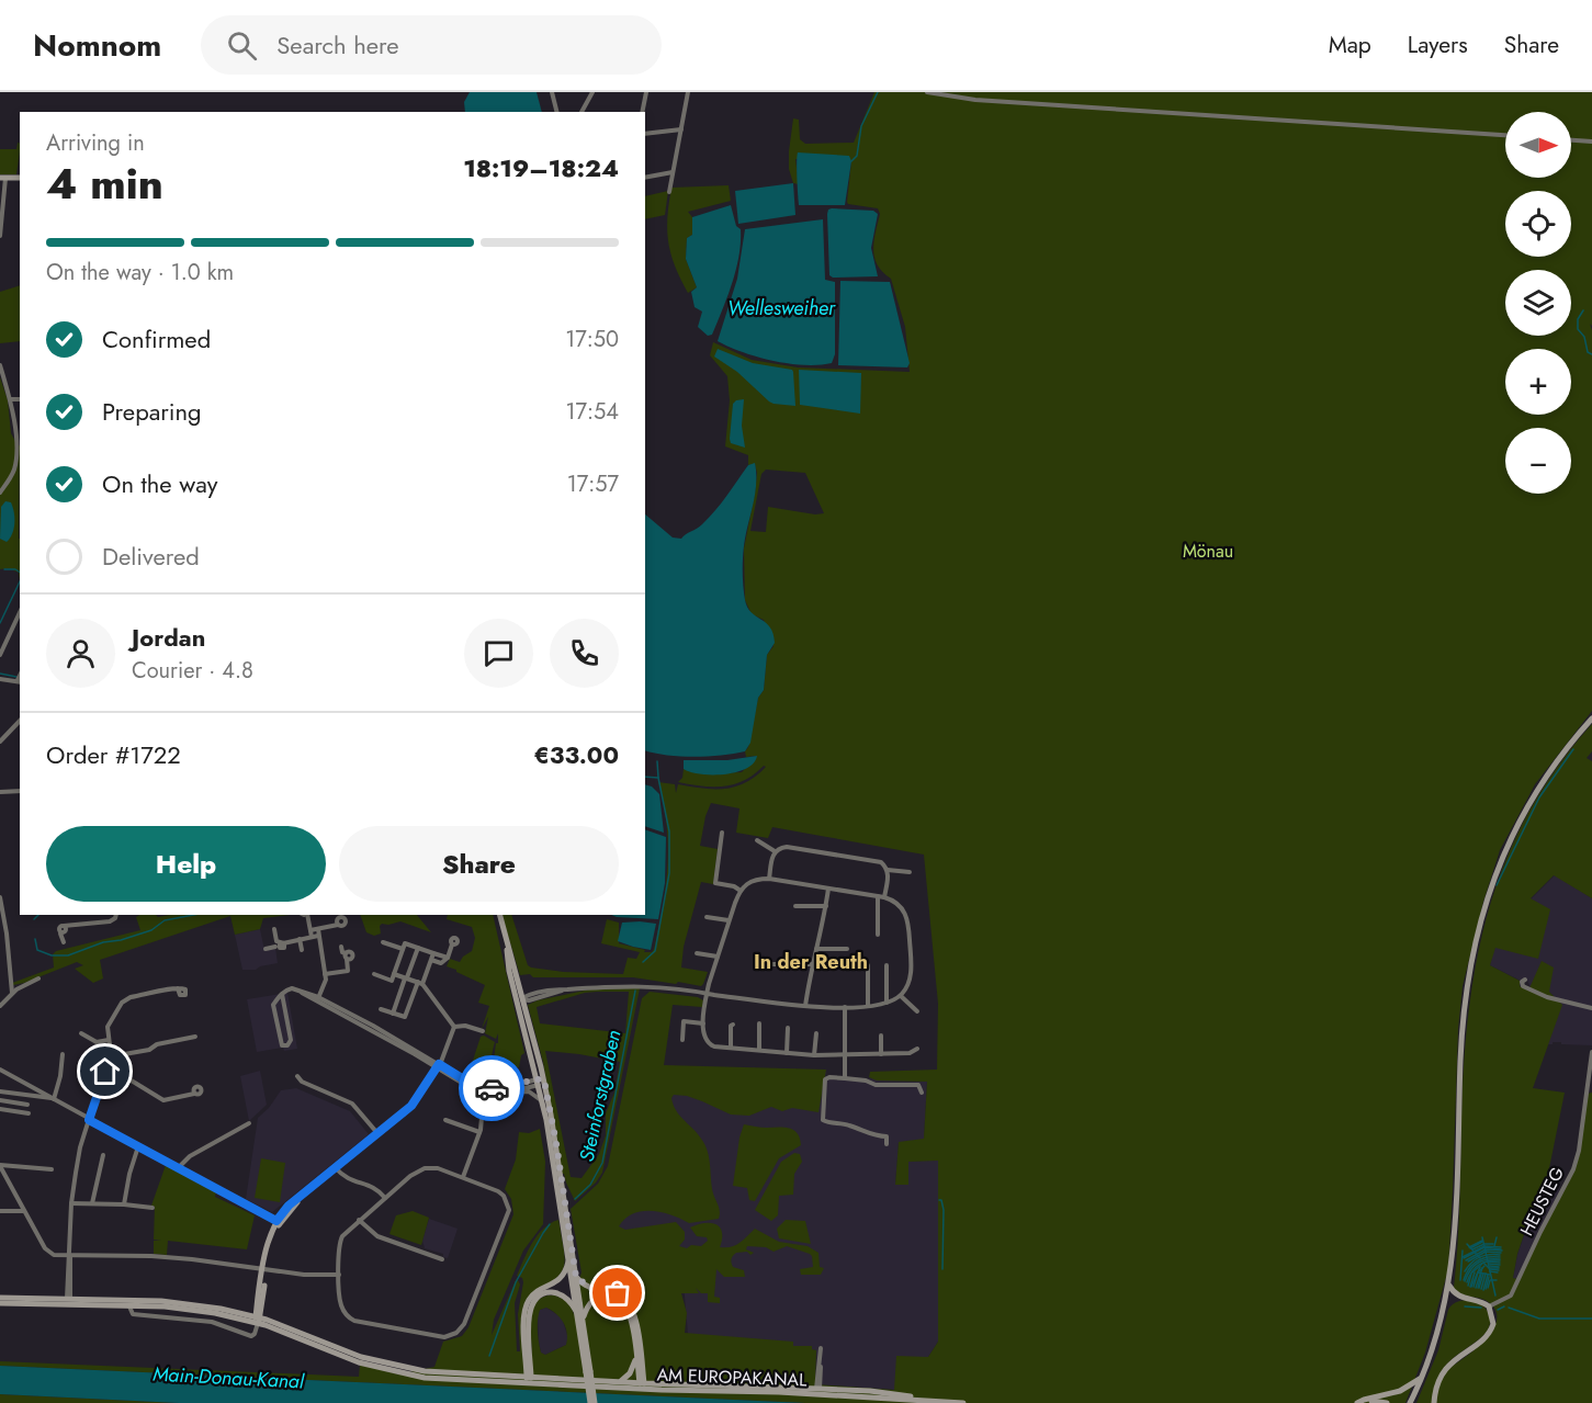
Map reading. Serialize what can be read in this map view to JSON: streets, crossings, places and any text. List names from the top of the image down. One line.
{"streets":{"main road":["AM EUROPAKANAL"],"street":["HEUSTEG"]},"districts":["In der Reuth"],"water":["Wellesweiher","Steinforstgraben","Main-Donau-Kanal"],"parks":["Mönau"],"north":"right","page":{"header":"Nomnom","search":"Search here","nav":["Map","Layers","Share"],"map_buttons":["+","−"],"heading":["4 min","Arriving in","18:19–18:24"],"panel":["Jordan","Courier · 4.8","Order #1722","€33.00"],"bar":"On the way · 1.0 km","list":[["Confirmed","17:50"],["Preparing","17:54"],["On the way","17:57"],"Delivered"],"buttons":["Help","Share"]}}
